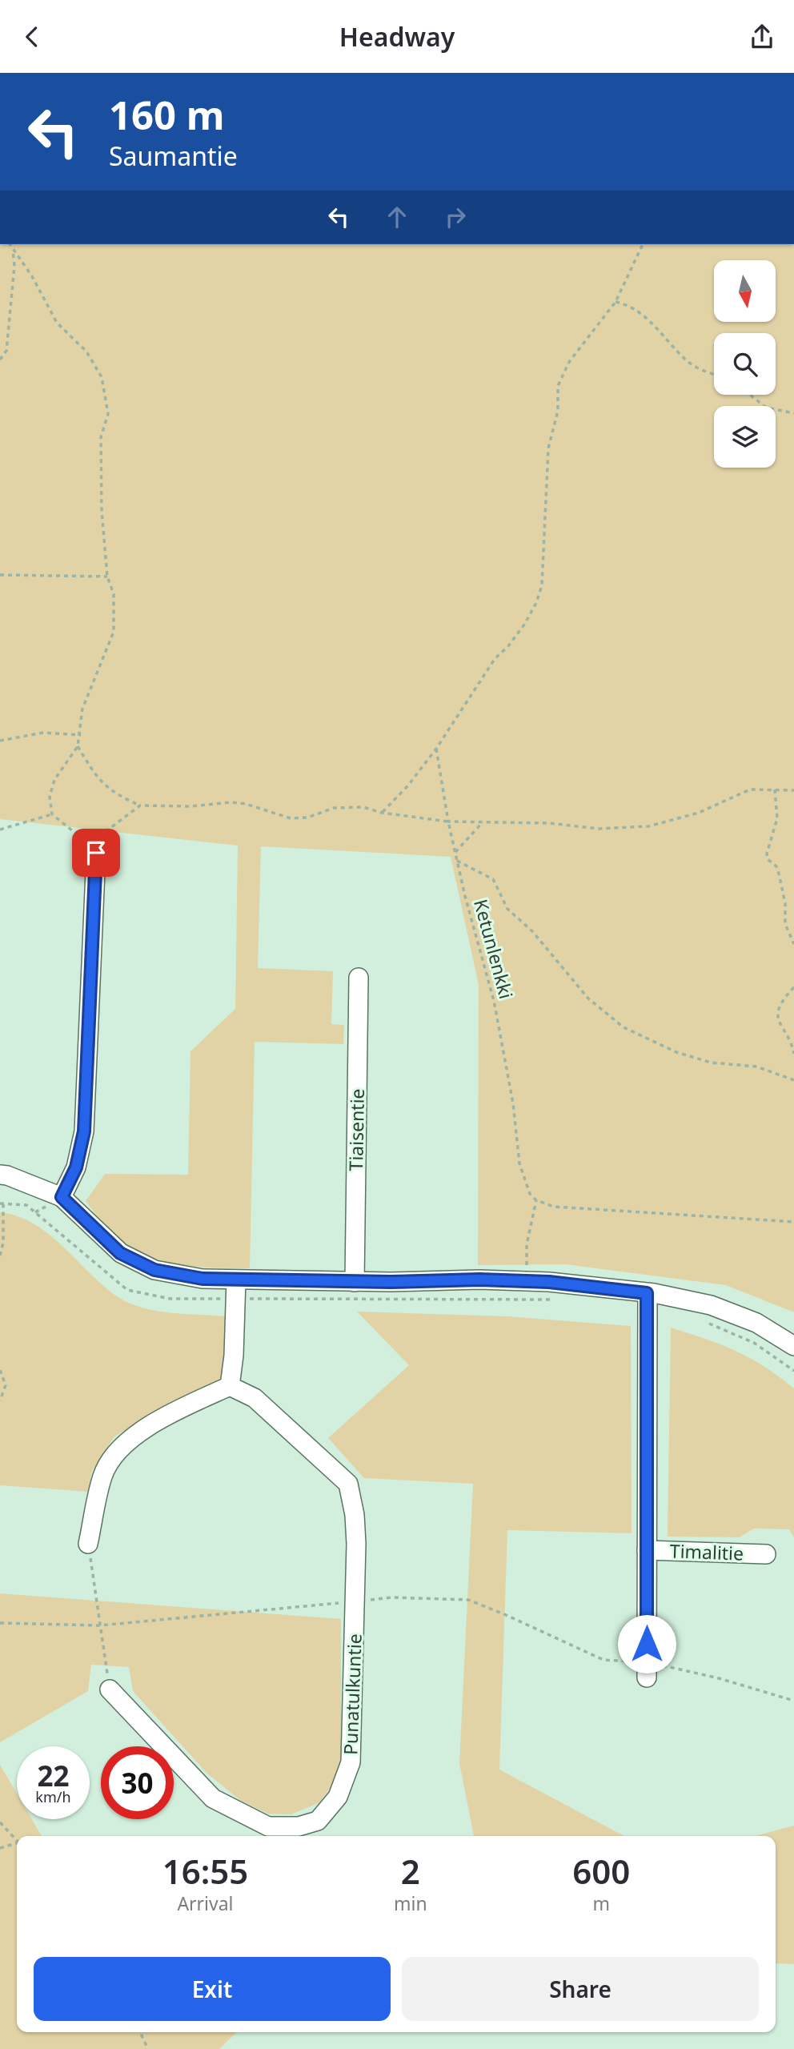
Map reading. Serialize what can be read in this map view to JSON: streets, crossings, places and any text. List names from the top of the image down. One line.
{"streets":{"street":["Tiaisentie","Timalitie","Punatulkuntie"],"path":["Ketunlenkki"]},"north":"bottom","page":{"header":"Headway","turn":["160 m","Saumantie"],"speed":"22 km/h","limit":"30","eta":["16:55","Arrival","2","min","600","m"],"buttons":["Exit","Share"]}}
